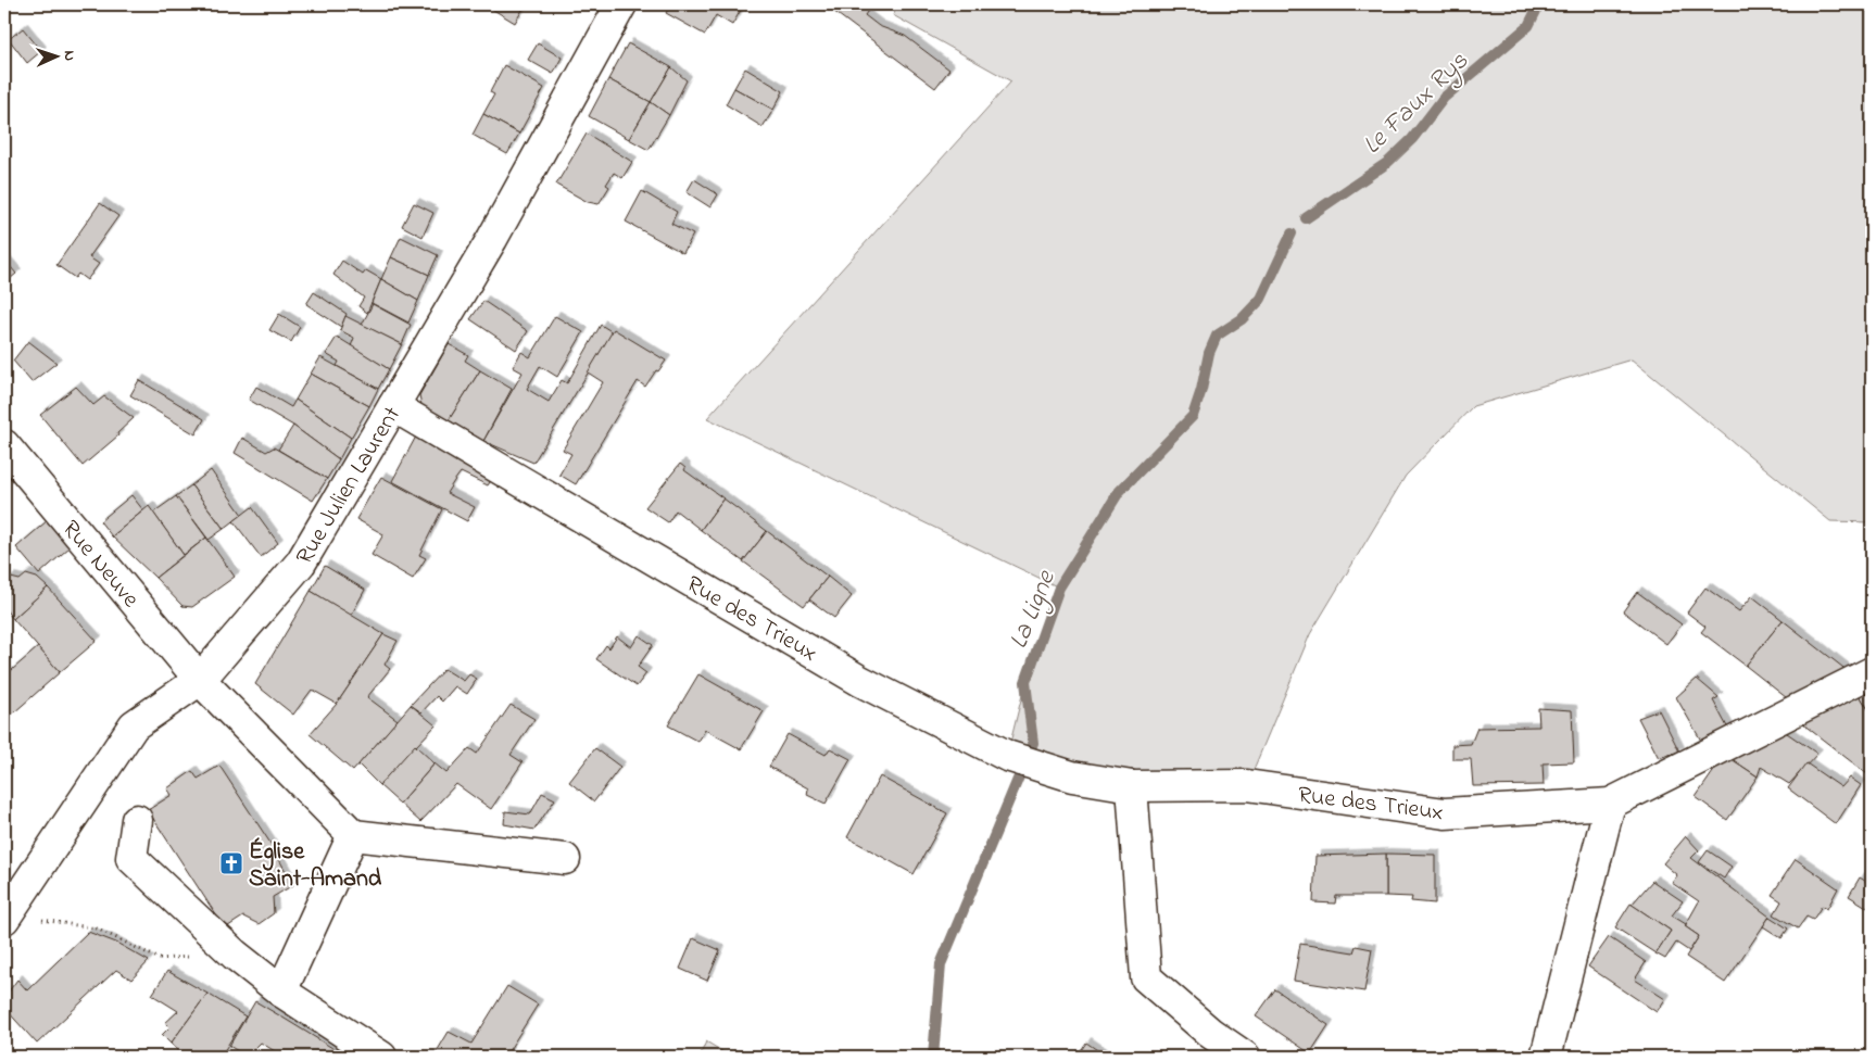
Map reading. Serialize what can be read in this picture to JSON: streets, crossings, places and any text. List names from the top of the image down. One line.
{"streets":{"street":["Rue Julien Laurent","Rue Neuve","Rue des Trieux"]},"crossings":[["Rue Julien Laurent","Rue Neuve"],["Rue Julien Laurent","Rue des Trieux"]],"water":["Le Faux Rys","La Ligne"],"places":{"church":["Église Saint-Amand"]},"north":"right"}
